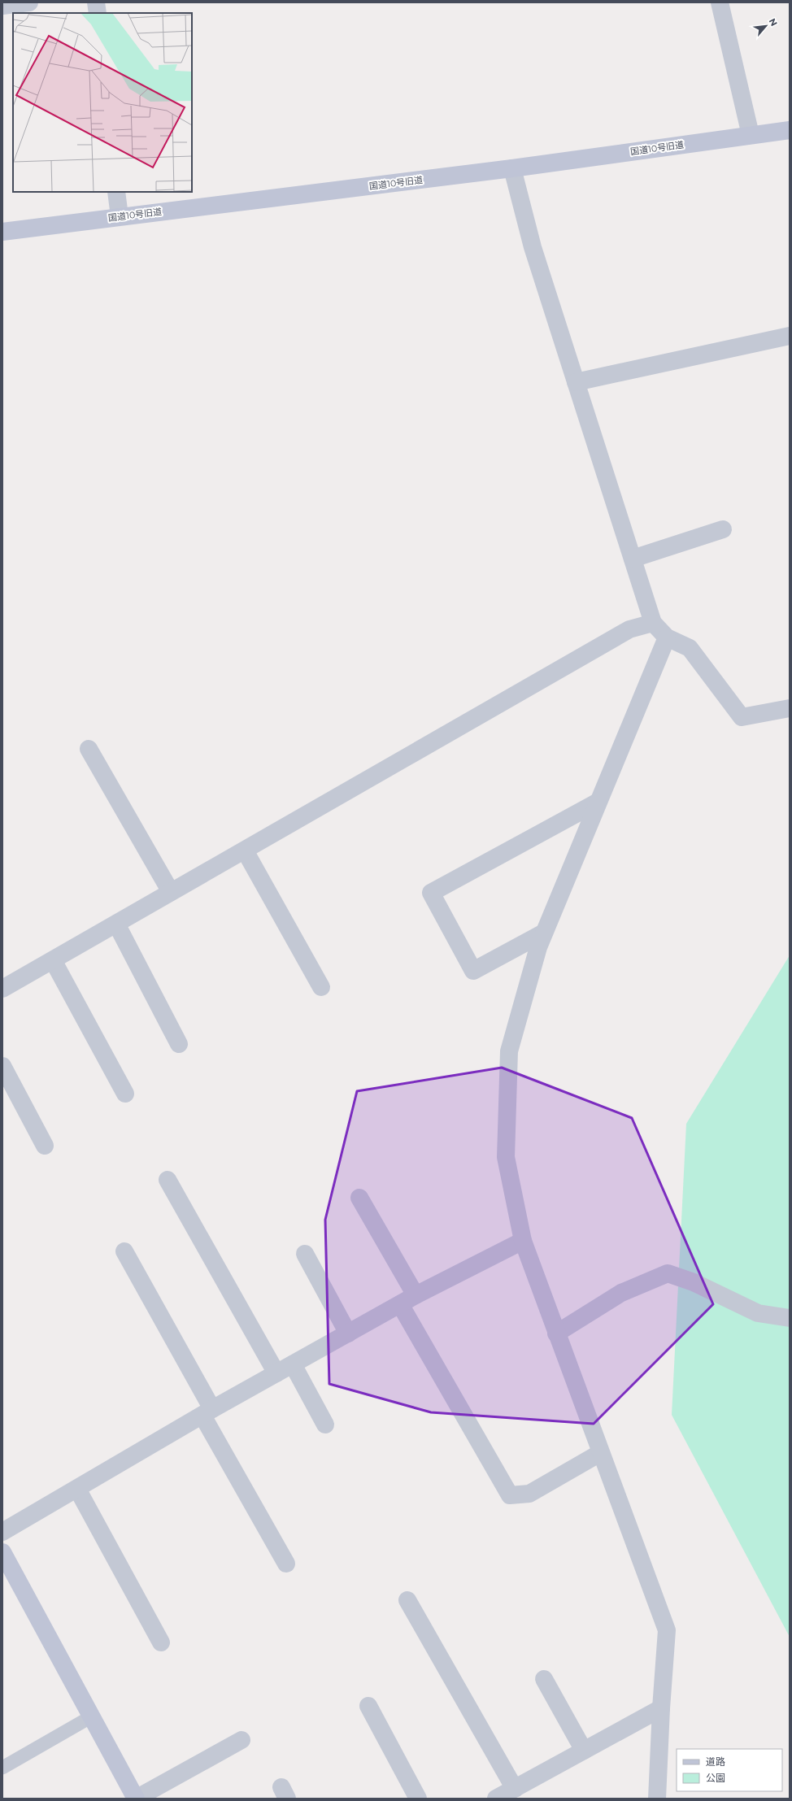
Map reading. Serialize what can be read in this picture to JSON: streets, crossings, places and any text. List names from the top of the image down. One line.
{"streets":{"street":["国道10号旧道"]},"legend":["道路","公園"],"north":"top right"}
